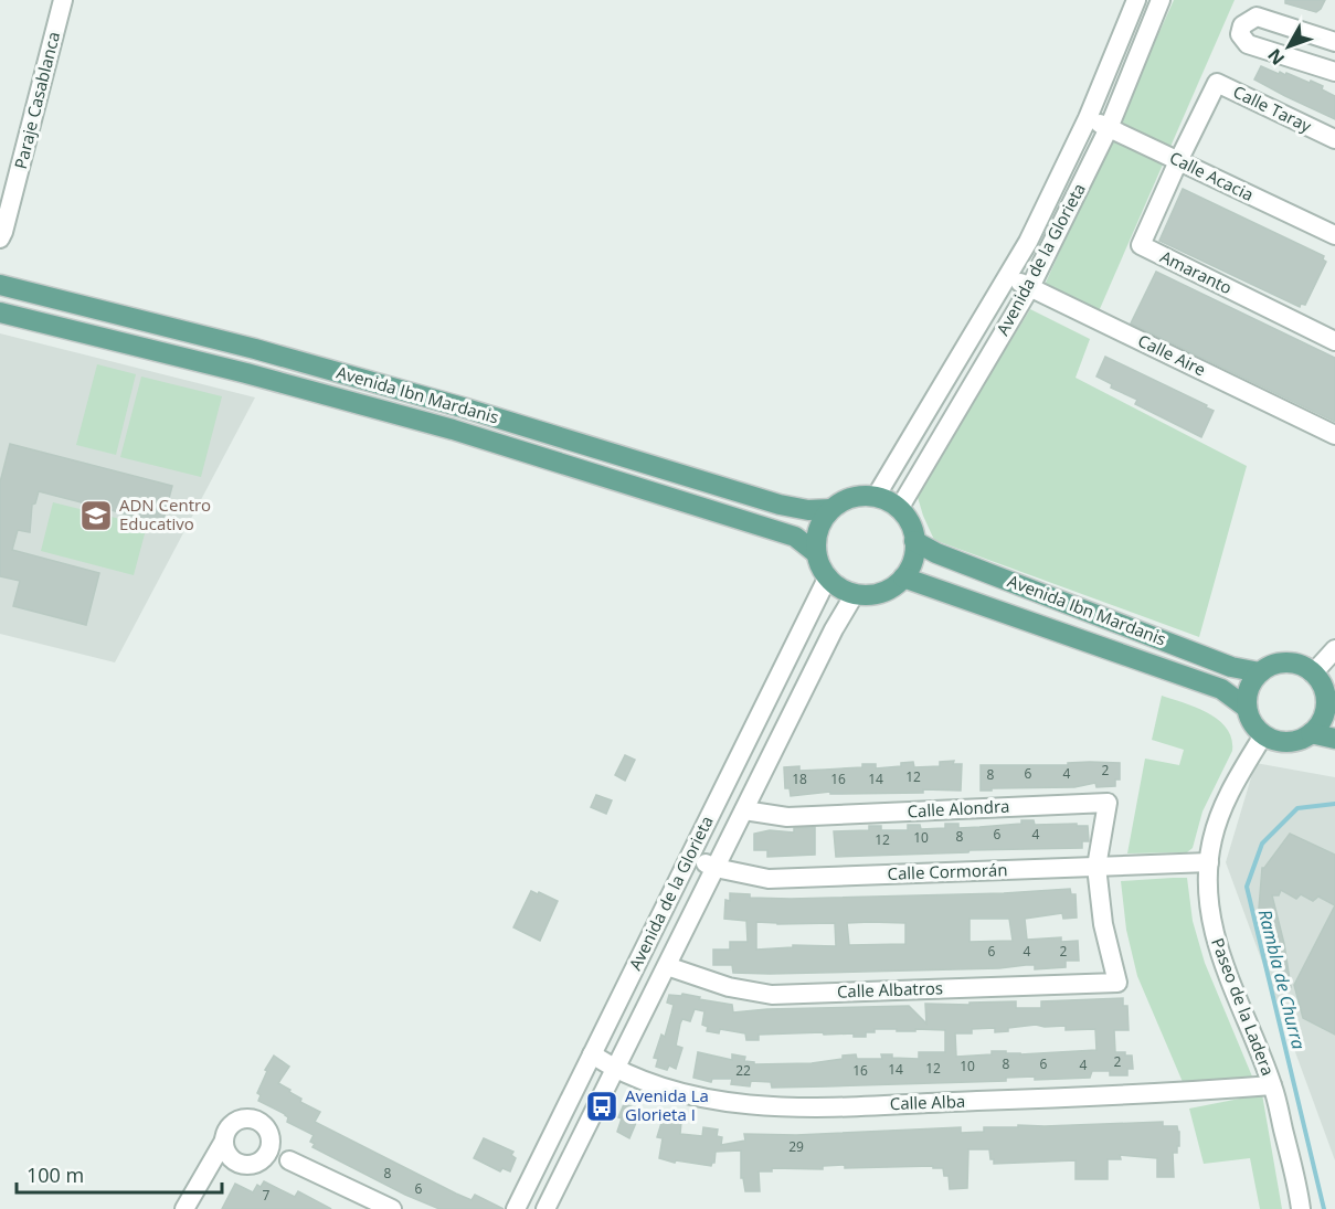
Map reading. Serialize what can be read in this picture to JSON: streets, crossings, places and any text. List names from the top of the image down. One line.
{"streets":{"main road":["Avenida Ibn Mardanis"],"street":["Paraje Casablanca","Calle Taray","Calle Acacia","Avenida de la Glorieta","Amaranto","Calle Aire","Calle Alondra","Calle Cormorán","Calle Albatros","Paseo de la Ladera","Calle Alba"]},"crossings":[["Calle Taray","Calle Acacia"],["Calle Taray","Amaranto"],["Calle Acacia","Avenida de la Glorieta"],["Calle Acacia","Amaranto"],["Avenida de la Glorieta","Calle Aire"],["Avenida de la Glorieta","Avenida Ibn Mardanis"],["Avenida de la Glorieta","Calle Alondra"],["Avenida de la Glorieta","Calle Cormorán"],["Avenida de la Glorieta","Calle Albatros"],["Avenida de la Glorieta","Calle Alba"],["Avenida Ibn Mardanis","Paseo de la Ladera"],["Calle Alondra","Calle Cormorán"],["Calle Alondra","Calle Albatros"],["Calle Cormorán","Calle Albatros"],["Calle Cormorán","Paseo de la Ladera"],["Paseo de la Ladera","Calle Alba"]],"water":["Rambla de Churra"],"places":{"school or university":["ADN Centro Educativo"],"bus stop":["Avenida La Glorieta I"]},"house_numbers":["2","6","4","8","12","18","16","14","6","4","8","10","12","6","4","2","2","8","6","4","10","12","14","22","16","29","8","6","7"],"scale_bar":"100 m","north":"bottom left"}
